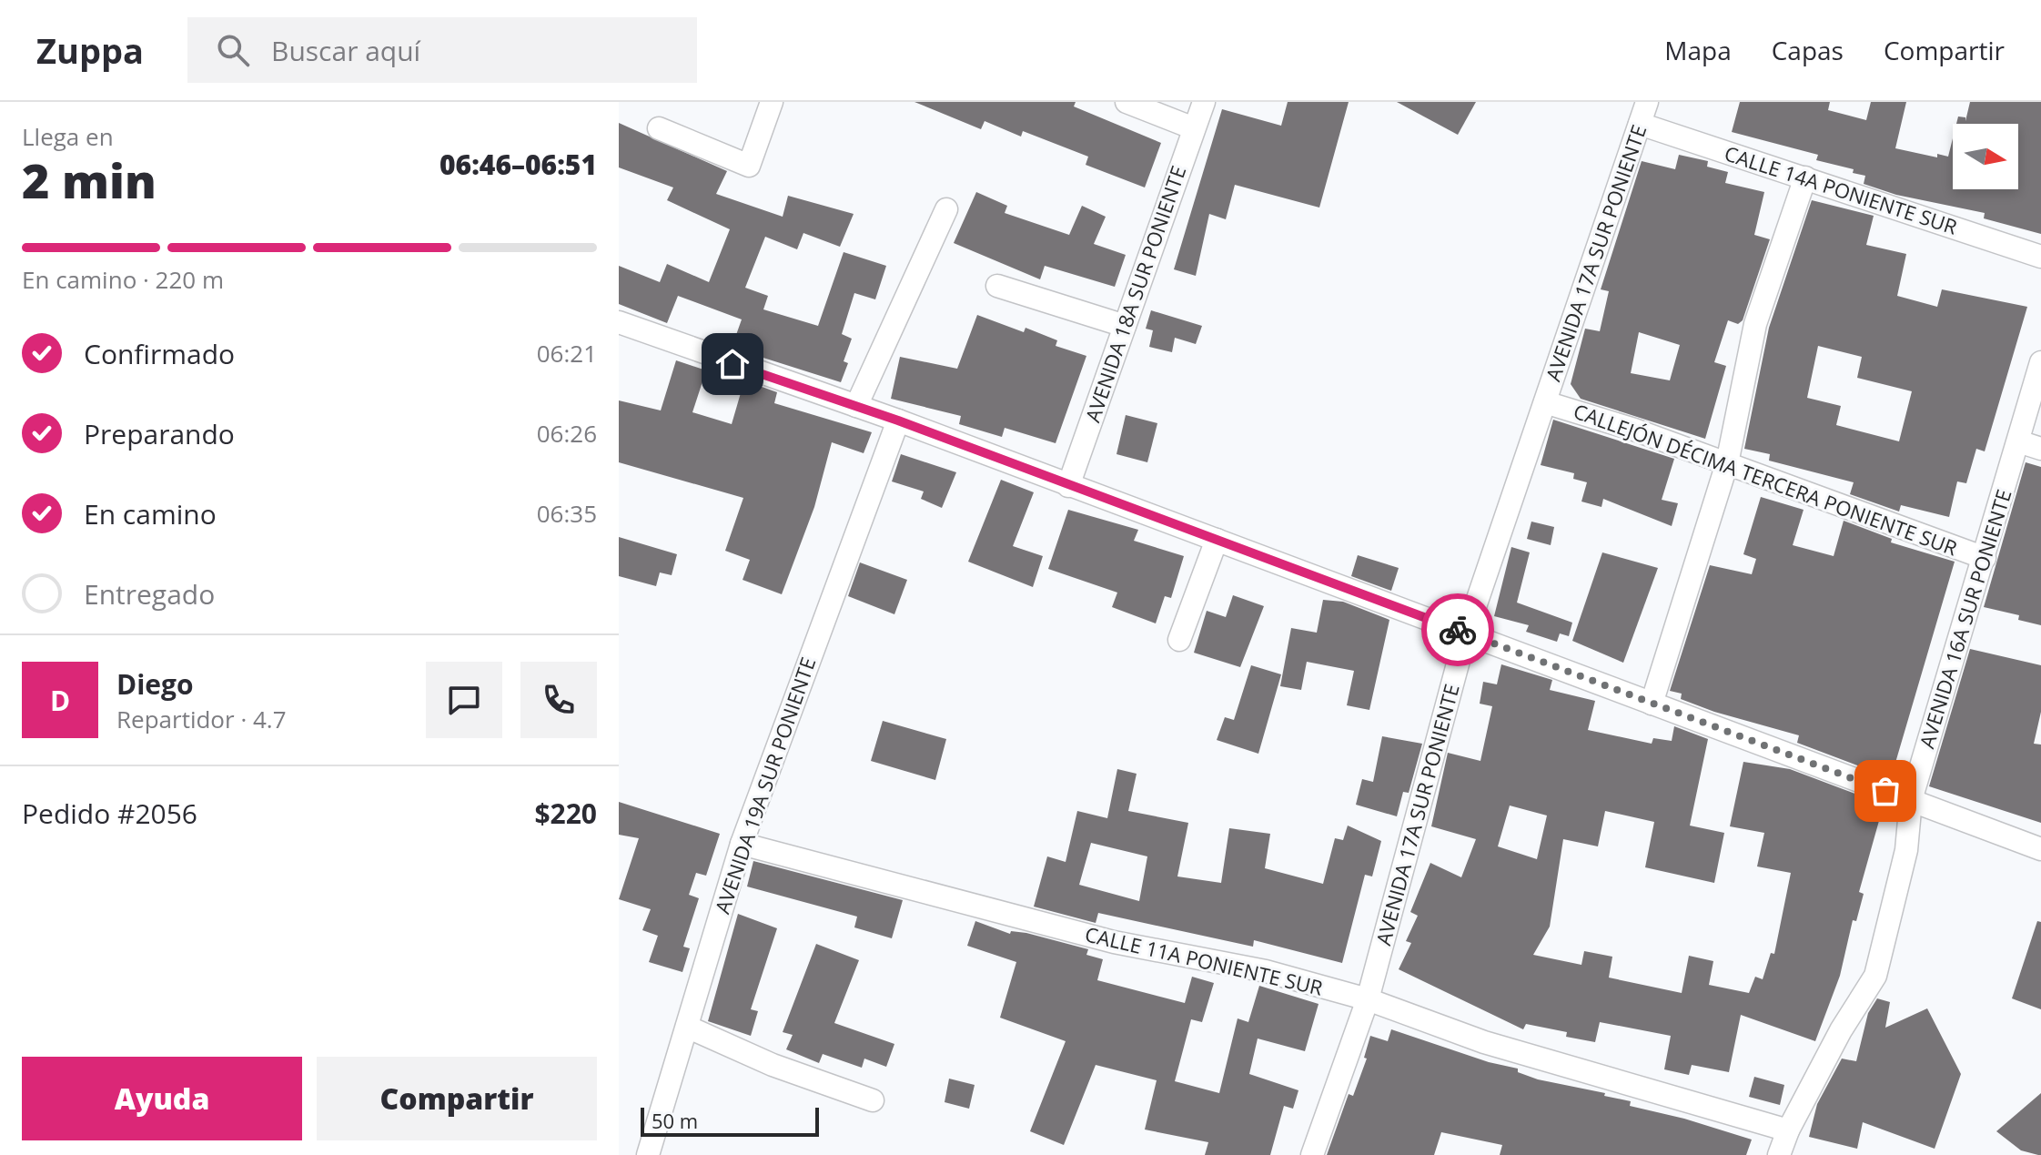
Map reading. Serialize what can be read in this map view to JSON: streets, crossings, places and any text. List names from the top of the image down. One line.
{"streets":{"street":["CALLE 14A PONIENTE SUR","AVENIDA 17A SUR PONIENTE","AVENIDA 18A SUR PONIENTE","CALLEJÓN DÉCIMA TERCERA PONIENTE SUR","AVENIDA 16A SUR PONIENTE","AVENIDA 19A SUR PONIENTE","CALLE 11A PONIENTE SUR"]},"crossings":[["CALLE 14A PONIENTE SUR","AVENIDA 17A SUR PONIENTE"],["AVENIDA 17A SUR PONIENTE","CALLEJÓN DÉCIMA TERCERA PONIENTE SUR"],["AVENIDA 17A SUR PONIENTE","CALLE 11A PONIENTE SUR"],["CALLEJÓN DÉCIMA TERCERA PONIENTE SUR","AVENIDA 16A SUR PONIENTE"],["AVENIDA 16A SUR PONIENTE","CALLE 11A PONIENTE SUR"],["AVENIDA 19A SUR PONIENTE","CALLE 11A PONIENTE SUR"]],"scale_bar":"50 m","north":"right","page":{"header":"Zuppa","search":"Buscar aquí","nav":["Mapa","Capas","Compartir"],"heading":["2 min","Llega en","06:46–06:51"],"panel":["Diego","Repartidor · 4.7","Pedido #2056","$220"],"bar":"En camino · 220 m","list":[["Confirmado","06:21"],["Preparando","06:26"],["En camino","06:35"],"Entregado"],"round":"D","buttons":["Ayuda","Compartir"],"scale":"50 m"}}
